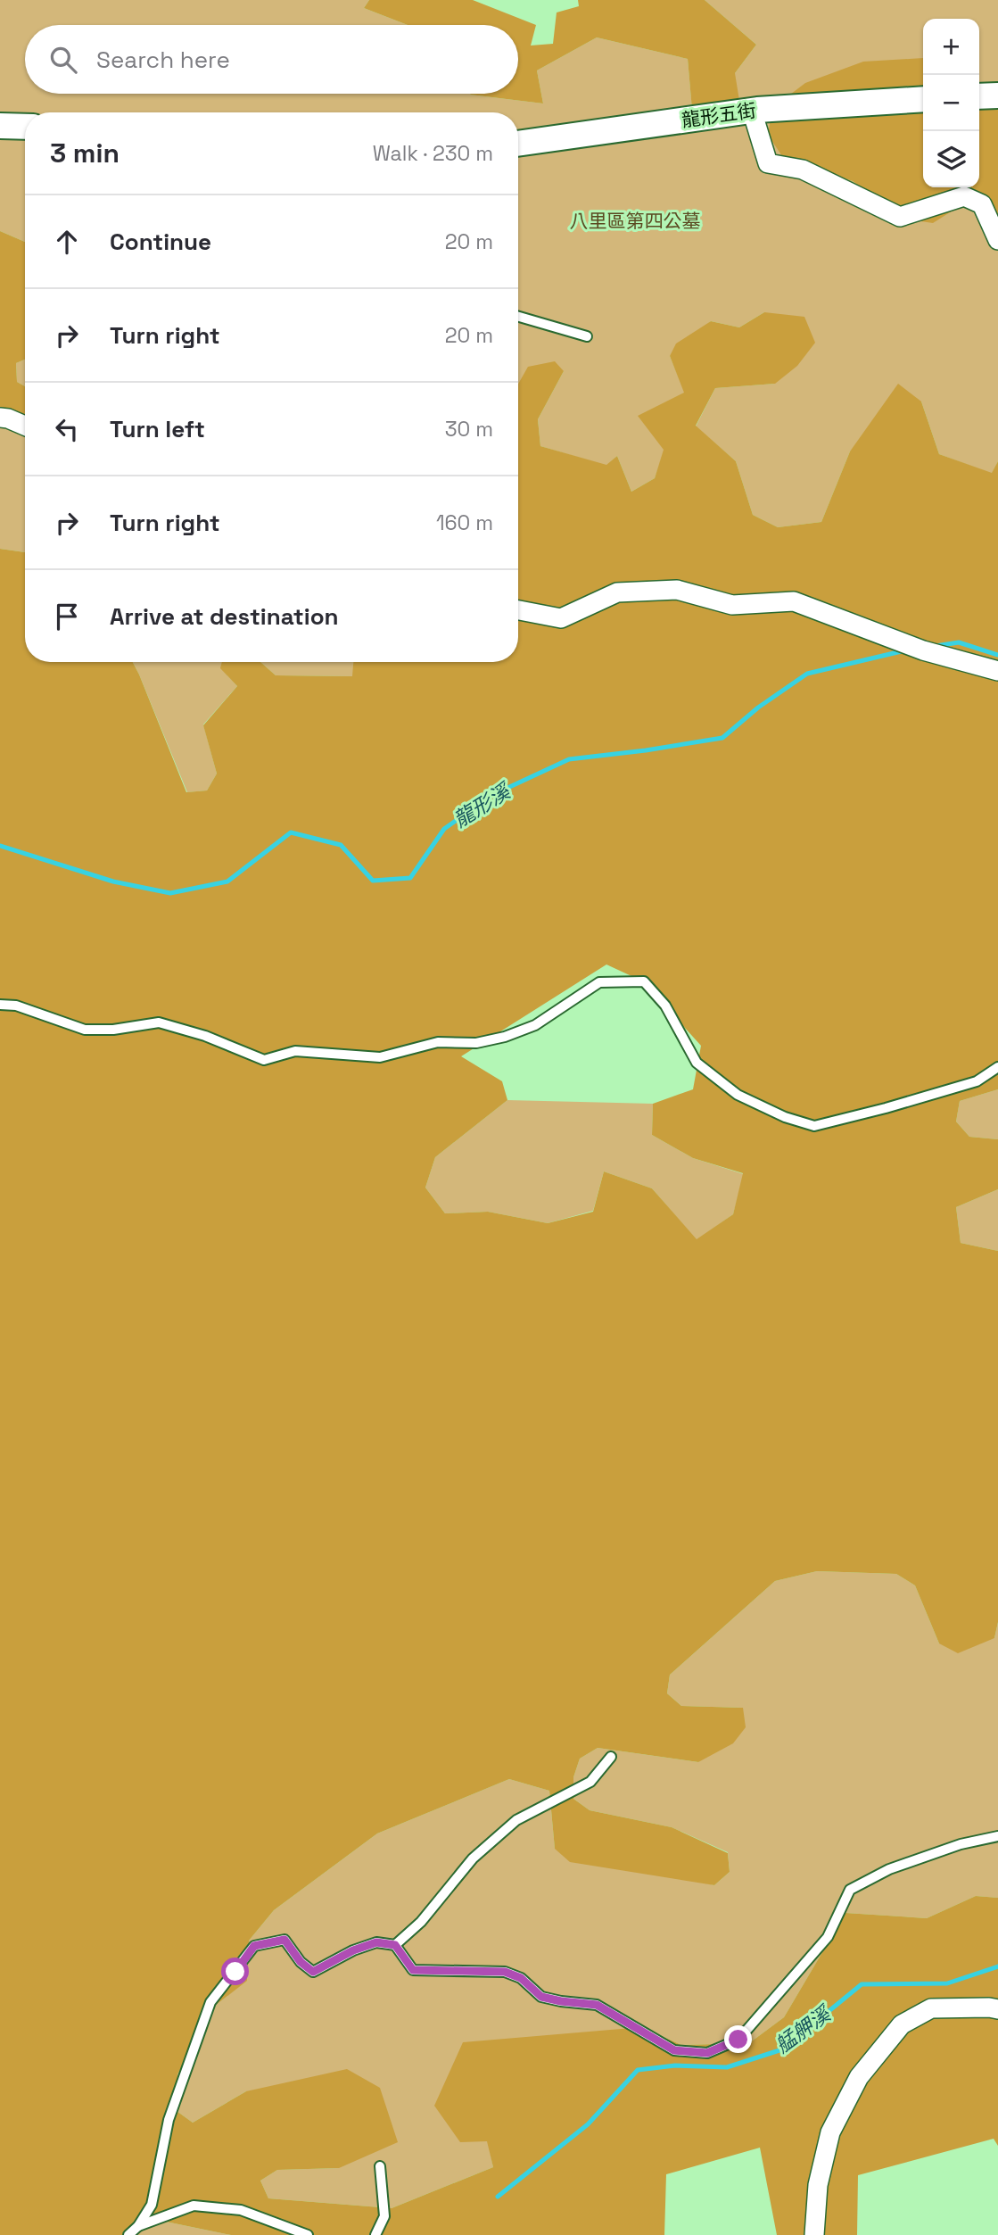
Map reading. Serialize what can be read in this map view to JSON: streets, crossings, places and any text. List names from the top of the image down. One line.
{"streets":{"street":["龍形五街"]},"water":["龍形溪","艋舺溪"],"parks":["八里區第四公墓"],"page":{"map_buttons":["+","−"],"search":"Search here","heading":["3 min","Walk · 230 m"],"list":[["Continue","20 m"],["Turn right","20 m"],["Turn left","30 m"],["Turn right","160 m"],"Arrive at destination"]}}
